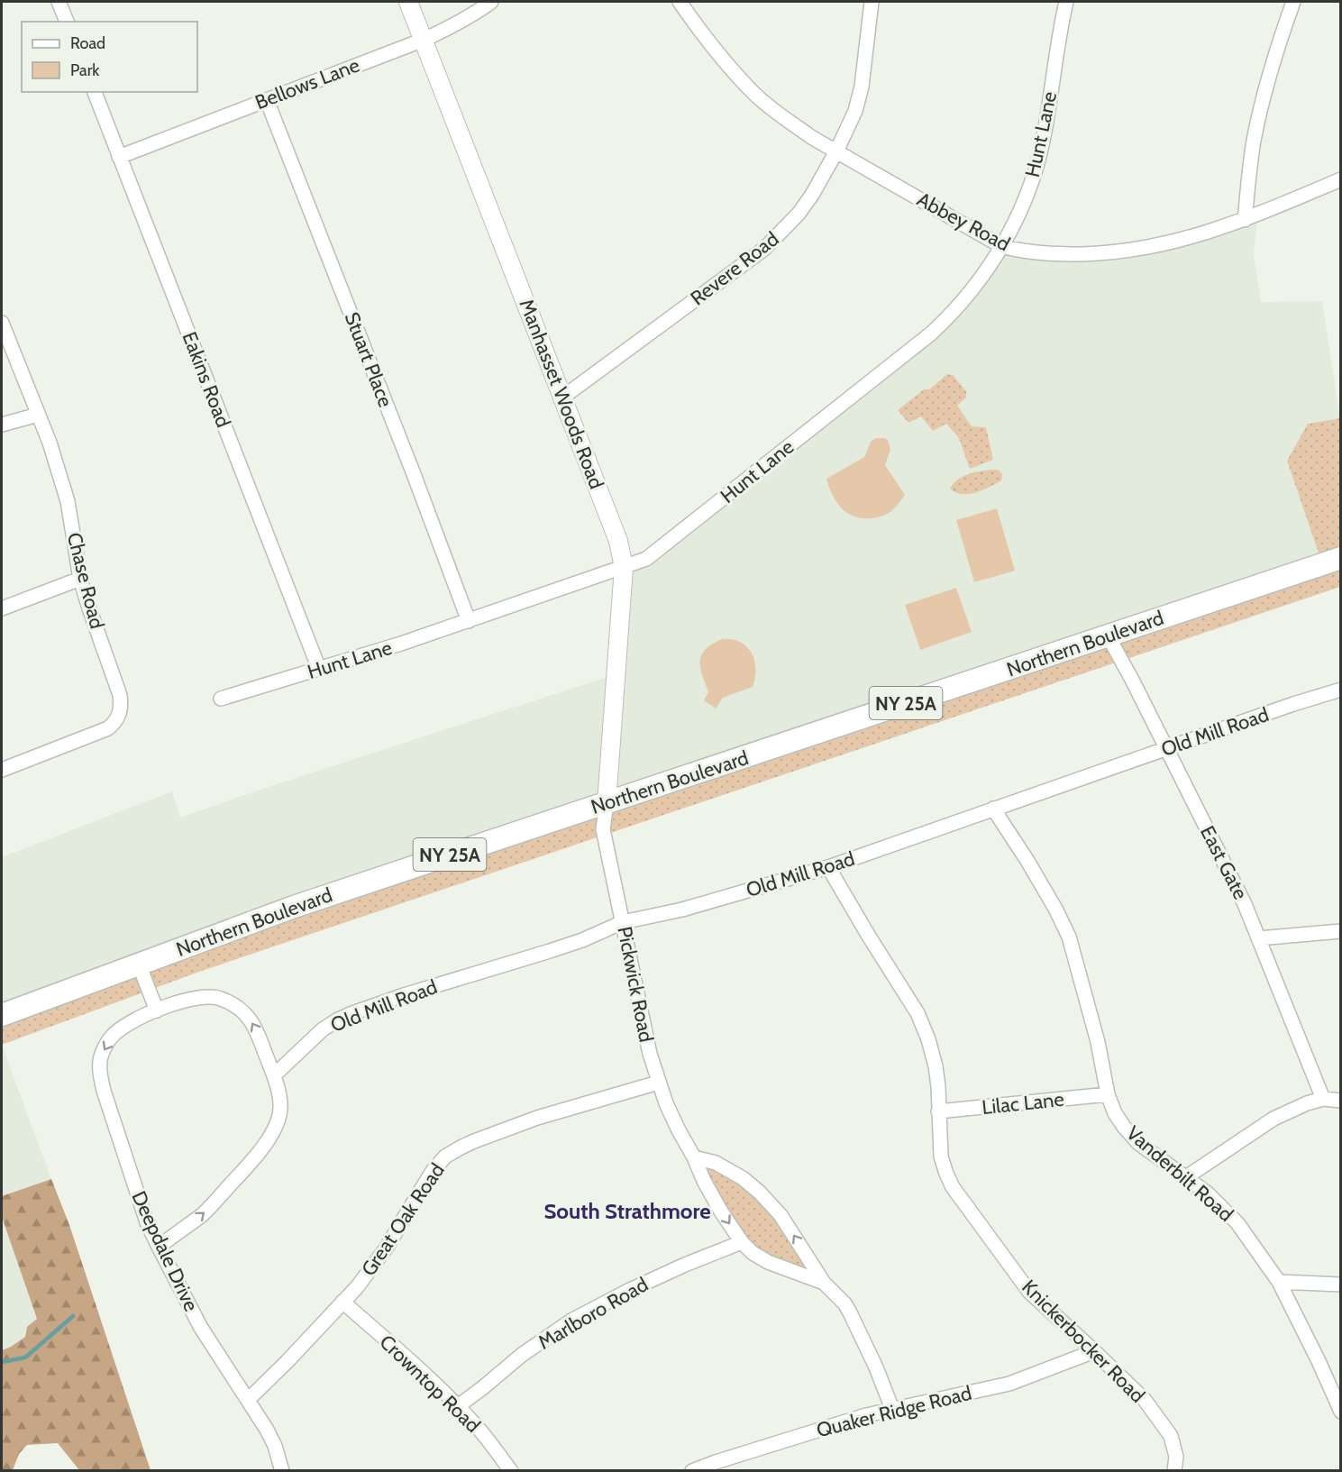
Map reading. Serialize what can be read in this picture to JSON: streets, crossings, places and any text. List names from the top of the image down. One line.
{"streets":{"main road":["Northern Boulevard","NY 25A"],"street":["Bellows Lane","Hunt Lane","Abbey Road","Revere Road","Stuart Place","Eakins Road","Manhasset Woods Road","Chase Road","Old Mill Road","East Gate","Pickwick Road","Lilac Lane","Vanderbilt Road","Great Oak Road","Deepdale Drive","Marlboro Road","Knickerbocker Road","Crowntop Road","Quaker Ridge Road"]},"crossings":[["Bellows Lane","Stuart Place"],["Bellows Lane","Eakins Road"],["Bellows Lane","Manhasset Woods Road"],["Hunt Lane","Abbey Road"],["Hunt Lane","Stuart Place"],["Hunt Lane","Eakins Road"],["Hunt Lane","Manhasset Woods Road"],["Abbey Road","Revere Road"],["Revere Road","Manhasset Woods Road"],["Manhasset Woods Road","Northern Boulevard"],["Manhasset Woods Road","Pickwick Road"],["Northern Boulevard","East Gate"],["Northern Boulevard","Pickwick Road"],["Old Mill Road","East Gate"],["Old Mill Road","Pickwick Road"],["Old Mill Road","Vanderbilt Road"],["Old Mill Road","Deepdale Drive"],["Old Mill Road","Knickerbocker Road"],["Pickwick Road","Great Oak Road"],["Pickwick Road","Marlboro Road"],["Pickwick Road","Quaker Ridge Road"],["Lilac Lane","Vanderbilt Road"],["Lilac Lane","Knickerbocker Road"],["Great Oak Road","Deepdale Drive"],["Great Oak Road","Crowntop Road"],["Marlboro Road","Crowntop Road"],["Knickerbocker Road","Quaker Ridge Road"]],"districts":["South Strathmore"],"legend":["Road","Park"]}
